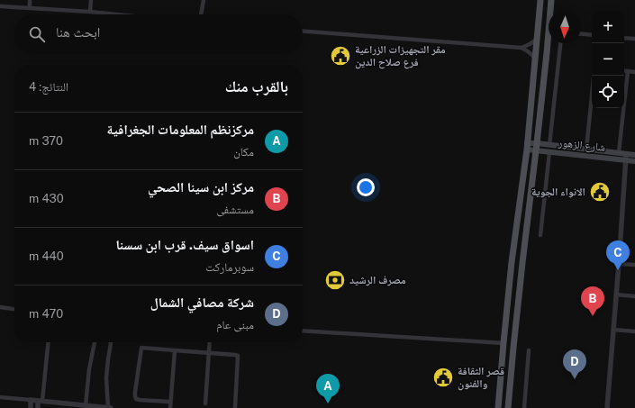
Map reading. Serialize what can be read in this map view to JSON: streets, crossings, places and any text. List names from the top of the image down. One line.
{"streets":{"main road":["شارع الزهور"]},"places":{"public building":["مقر التجهيزات الزراعية فرع صلاح الدين","الانواء الجوية","قصر الثقافة والفنون"],"bank":["مصرف الرشيد"]},"north":"bottom","page":{"map_buttons":["+","−"],"search":"ابحث هنا","heading":["بالقرب منك","النتائج: 4"],"list":[{"mark":"A","name":"مركزنظم المعلومات الجغرافية","note":"مكان","value":"370 m"},{"mark":"B","name":"مركز ابن سينا الصحي","note":"مستشفى","value":"430 m"},{"mark":"C","name":"اسواق سيف. قرب ابن سسنا","note":"سوبرماركت","value":"440 m"},{"mark":"D","name":"شركة مصافي الشمال","note":"مبنى عام","value":"470 m"}],"pins":["C","B","D","A"]}}
